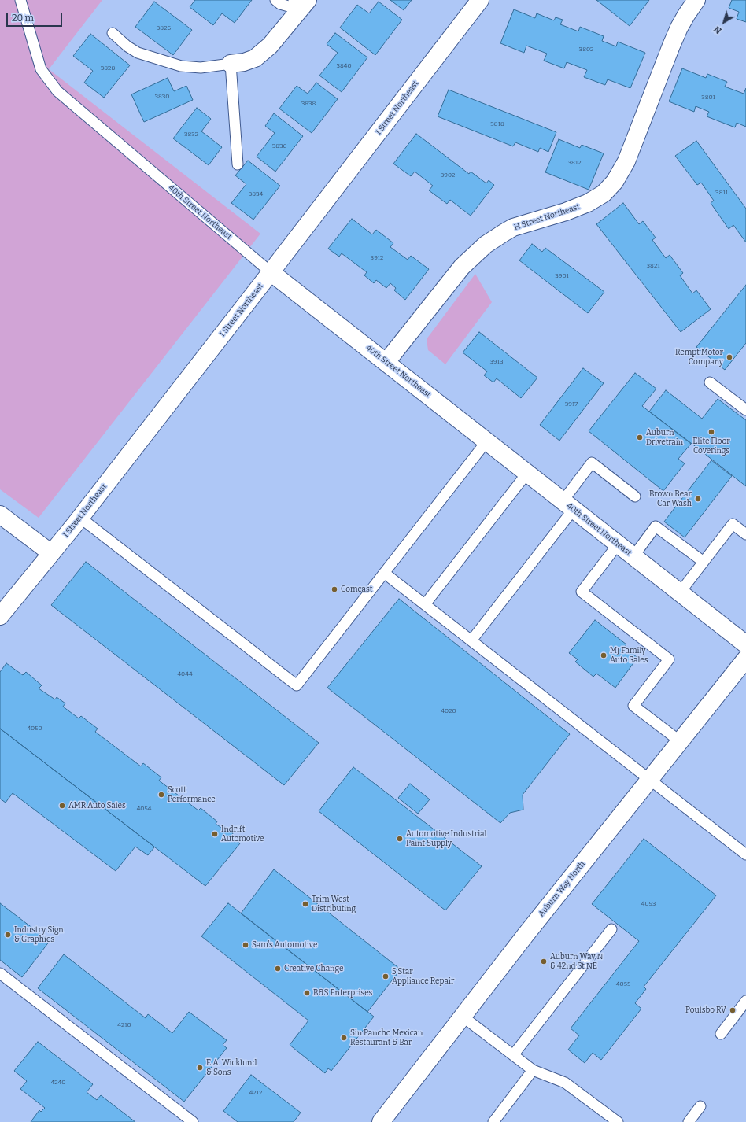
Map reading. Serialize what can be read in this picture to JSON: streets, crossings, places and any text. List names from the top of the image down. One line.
{"streets":{"street":["I Street Northeast","40th Street Northeast","H Street Northeast","Auburn Way North"]},"crossings":[["I Street Northeast","40th Street Northeast"],["40th Street Northeast","H Street Northeast"]],"places":["Rempt Motor Company","Elite Floor Coverings","Auburn Drivetrain","Brown Bear Car Wash","Comcast","MJ Family Auto Sales","Scott Performance","AMR Auto Sales","Indrift Automotive","Automotive Industrial Paint Supply","Trim West Distributing","Industry Sign & Graphics","Sam's Automotive","Auburn Way N & 42nd St NE","Creative Change","5 Star Appliance Repair","B&S Enterprises","Poulsbo RV","Sin Pancho Mexican Restaurant & Bar","E.A. Wicklund & Sons"],"house_numbers":["3826","3802","3840","3828","3830","3801","3838","3818","3832","3836","3812","3902","3811","3834","3912","3821","3901","3913","3917","4044","4020","4050","4054","4053","4055","4210","4240","4212"],"scale_bar":"20 m","north":"bottom left"}
